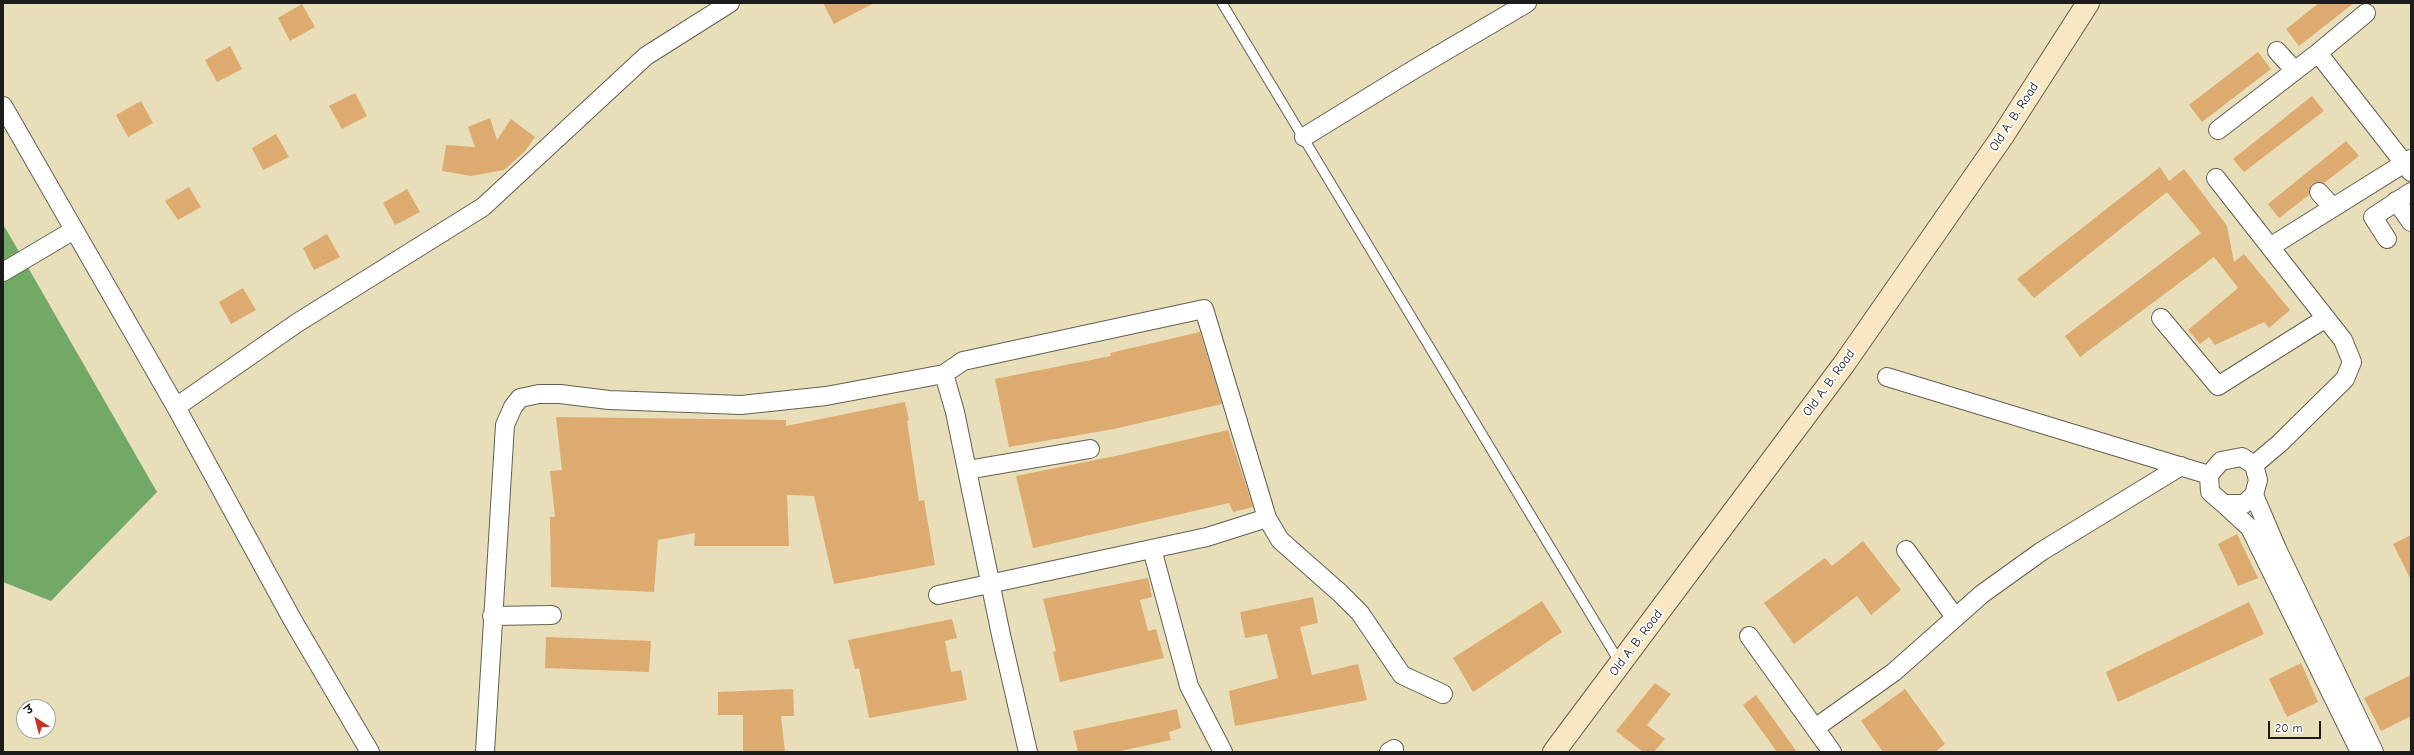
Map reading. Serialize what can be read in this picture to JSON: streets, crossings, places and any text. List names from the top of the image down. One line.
{"streets":{"street":["Old A. B. Road"]},"scale_bar":"20 m","north":"top left"}
